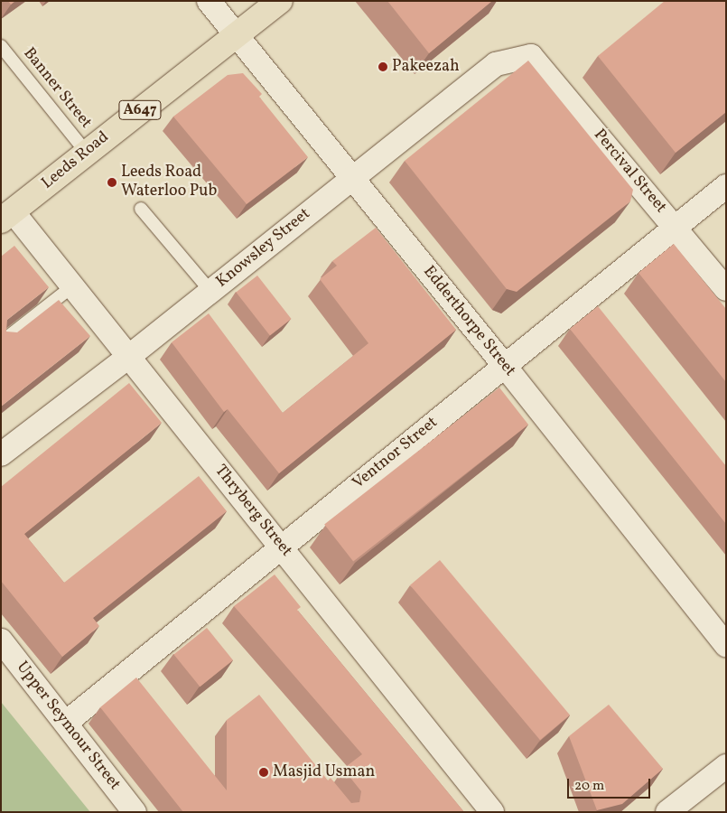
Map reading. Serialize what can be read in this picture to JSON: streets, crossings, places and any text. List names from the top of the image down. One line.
{"streets":{"main road":["A647","Leeds Road"],"street":["Percival Street","Knowsley Street","Edderthorpe Street","Ventnor Street","Thryberg Street","Upper Seymour Street"],"lane":["Banner Street"]},"crossings":[["Banner Street","Leeds Road"],["Leeds Road","Edderthorpe Street"],["Leeds Road","Thryberg Street"],["Percival Street","Knowsley Street"],["Percival Street","Ventnor Street"],["Knowsley Street","Edderthorpe Street"],["Knowsley Street","Thryberg Street"],["Edderthorpe Street","Ventnor Street"],["Ventnor Street","Thryberg Street"],["Ventnor Street","Upper Seymour Street"]],"places":["Pakeezah","Leeds Road Waterloo Pub","Masjid Usman"],"scale_bar":"20 m"}
